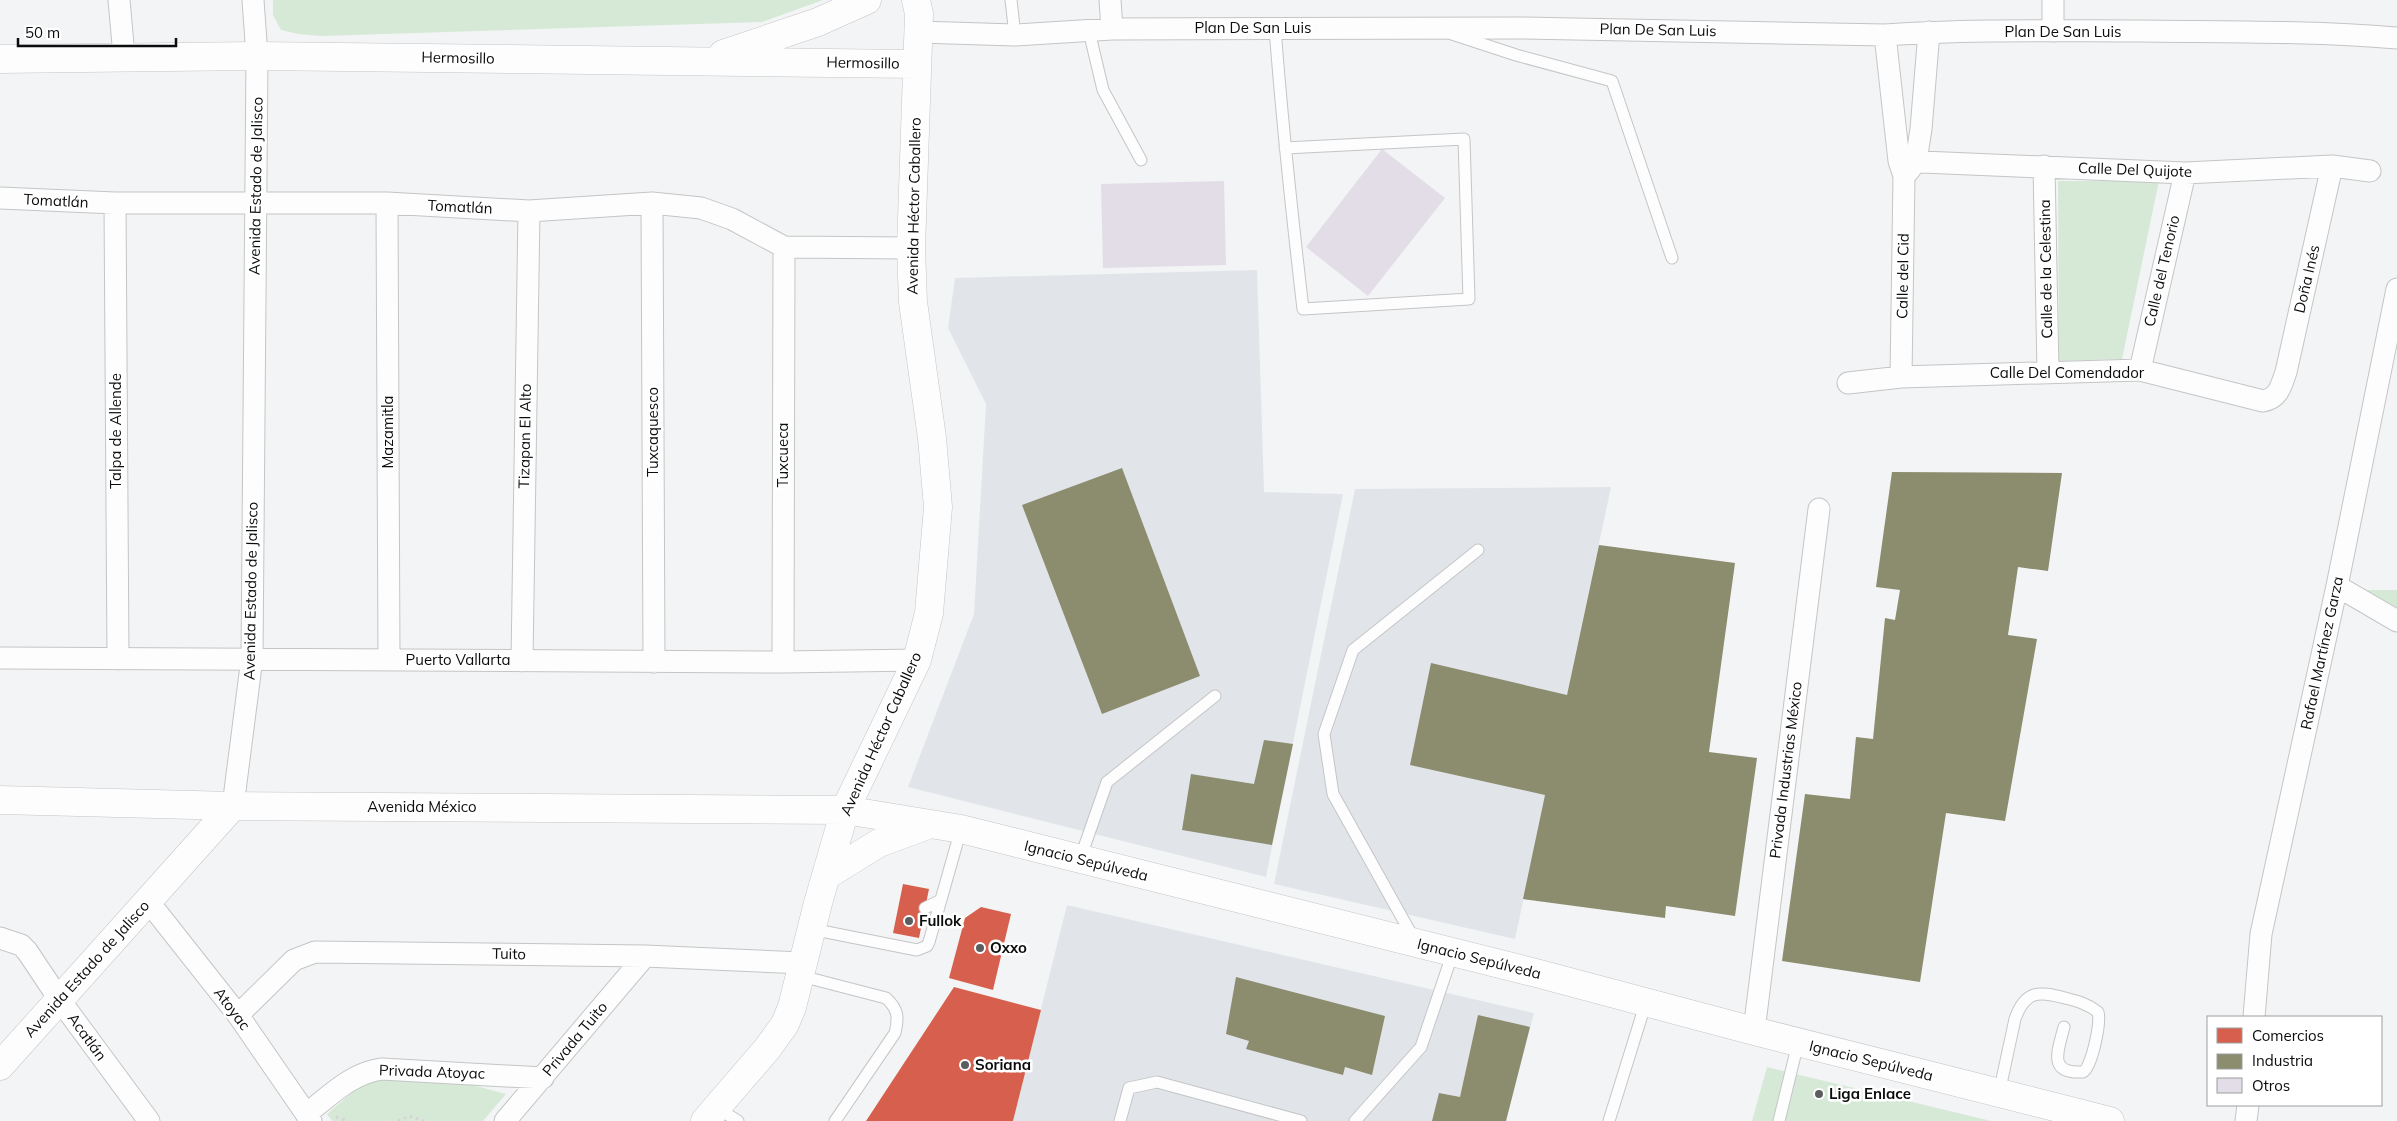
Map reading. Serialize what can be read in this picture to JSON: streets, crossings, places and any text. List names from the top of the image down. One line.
{"streets":{"main road":["Hermosillo","Avenida Estado de Jalisco","Avenida Héctor Caballero","Avenida México","Ignacio Sepúlveda"],"street":["Plan De San Luis","Calle Del Quijote","Tomatlán","Calle de la Celestina","Calle del Tenorio","Calle del Cid","Doña Inés","Calle Del Comendador","Talpa de Allende","Mazamitla","Tuxcaquesco","Tizapan El Alto","Tuxcueca","Rafael Martínez Garza","Puerto Vallarta","Privada Industrias México","Tuito","Atoyac","Acatlán","Privada Tuito","Privada Atoyac"]},"crossings":[["Plan De San Luis","Avenida Héctor Caballero"],["Plan De San Luis","Calle del Cid"],["Hermosillo","Avenida Estado de Jalisco"],["Hermosillo","Avenida Héctor Caballero"],["Calle Del Quijote","Calle de la Celestina"],["Calle Del Quijote","Calle del Tenorio"],["Calle Del Quijote","Calle del Cid"],["Calle Del Quijote","Doña Inés"],["Avenida Estado de Jalisco","Tomatlán"],["Avenida Estado de Jalisco","Puerto Vallarta"],["Avenida Estado de Jalisco","Avenida México"],["Avenida Estado de Jalisco","Atoyac"],["Avenida Estado de Jalisco","Acatlán"],["Tomatlán","Avenida Héctor Caballero"],["Tomatlán","Talpa de Allende"],["Tomatlán","Mazamitla"],["Tomatlán","Tuxcaquesco"],["Tomatlán","Tizapan El Alto"],["Tomatlán","Tuxcueca"],["Avenida Héctor Caballero","Puerto Vallarta"],["Avenida Héctor Caballero","Avenida México"],["Avenida Héctor Caballero","Ignacio Sepúlveda"],["Avenida Héctor Caballero","Tuito"],["Calle de la Celestina","Calle Del Comendador"],["Calle del Tenorio","Calle Del Comendador"],["Calle del Cid","Calle Del Comendador"],["Doña Inés","Calle Del Comendador"],["Talpa de Allende","Puerto Vallarta"],["Mazamitla","Puerto Vallarta"],["Tuxcaquesco","Puerto Vallarta"],["Tizapan El Alto","Puerto Vallarta"],["Tuxcueca","Puerto Vallarta"],["Privada Industrias México","Ignacio Sepúlveda"],["Avenida México","Ignacio Sepúlveda"],["Tuito","Atoyac"],["Tuito","Privada Tuito"],["Atoyac","Privada Atoyac"],["Privada Tuito","Privada Atoyac"]],"places":["Fullok","Oxxo","Soriana","Liga Enlace"],"legend":["Comercios","Industria","Otros"],"scale_bar":"50 m"}
